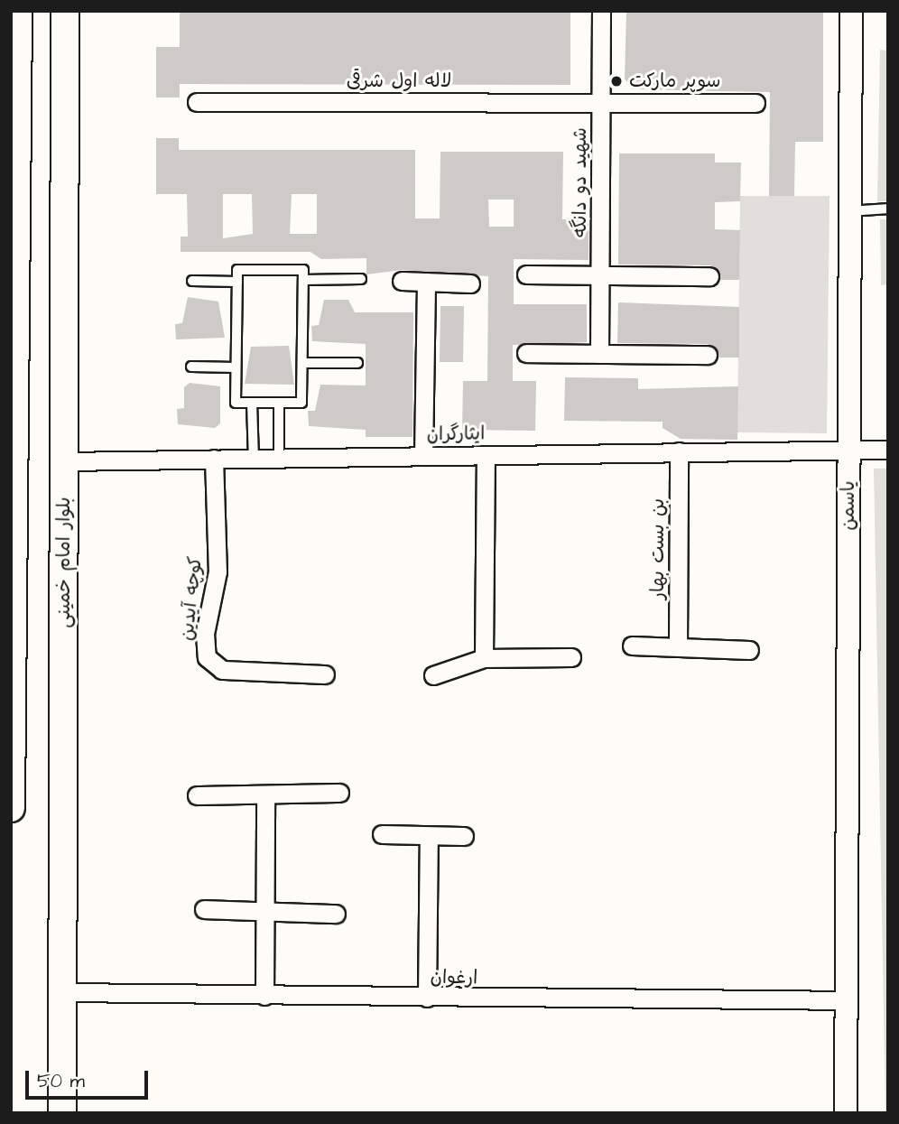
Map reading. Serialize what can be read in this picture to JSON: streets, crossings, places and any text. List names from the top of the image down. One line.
{"streets":{"main road":["بلوار امام خمینی"],"street":["لاله اول شرقی","شهید دو دانگه","ایثارگران","یاسمن","بن بست بهار","کوچه آیدین","ارغوان"]},"crossings":[["لاله اول شرقی","شهید دو دانگه"],["ایثارگران","یاسمن"],["ایثارگران","بن بست بهار"],["ایثارگران","بلوار امام خمینی"],["ایثارگران","کوچه آیدین"],["یاسمن","ارغوان"],["بلوار امام خمینی","ارغوان"]],"places":["سوپر مارکت"],"scale_bar":"50 m"}
